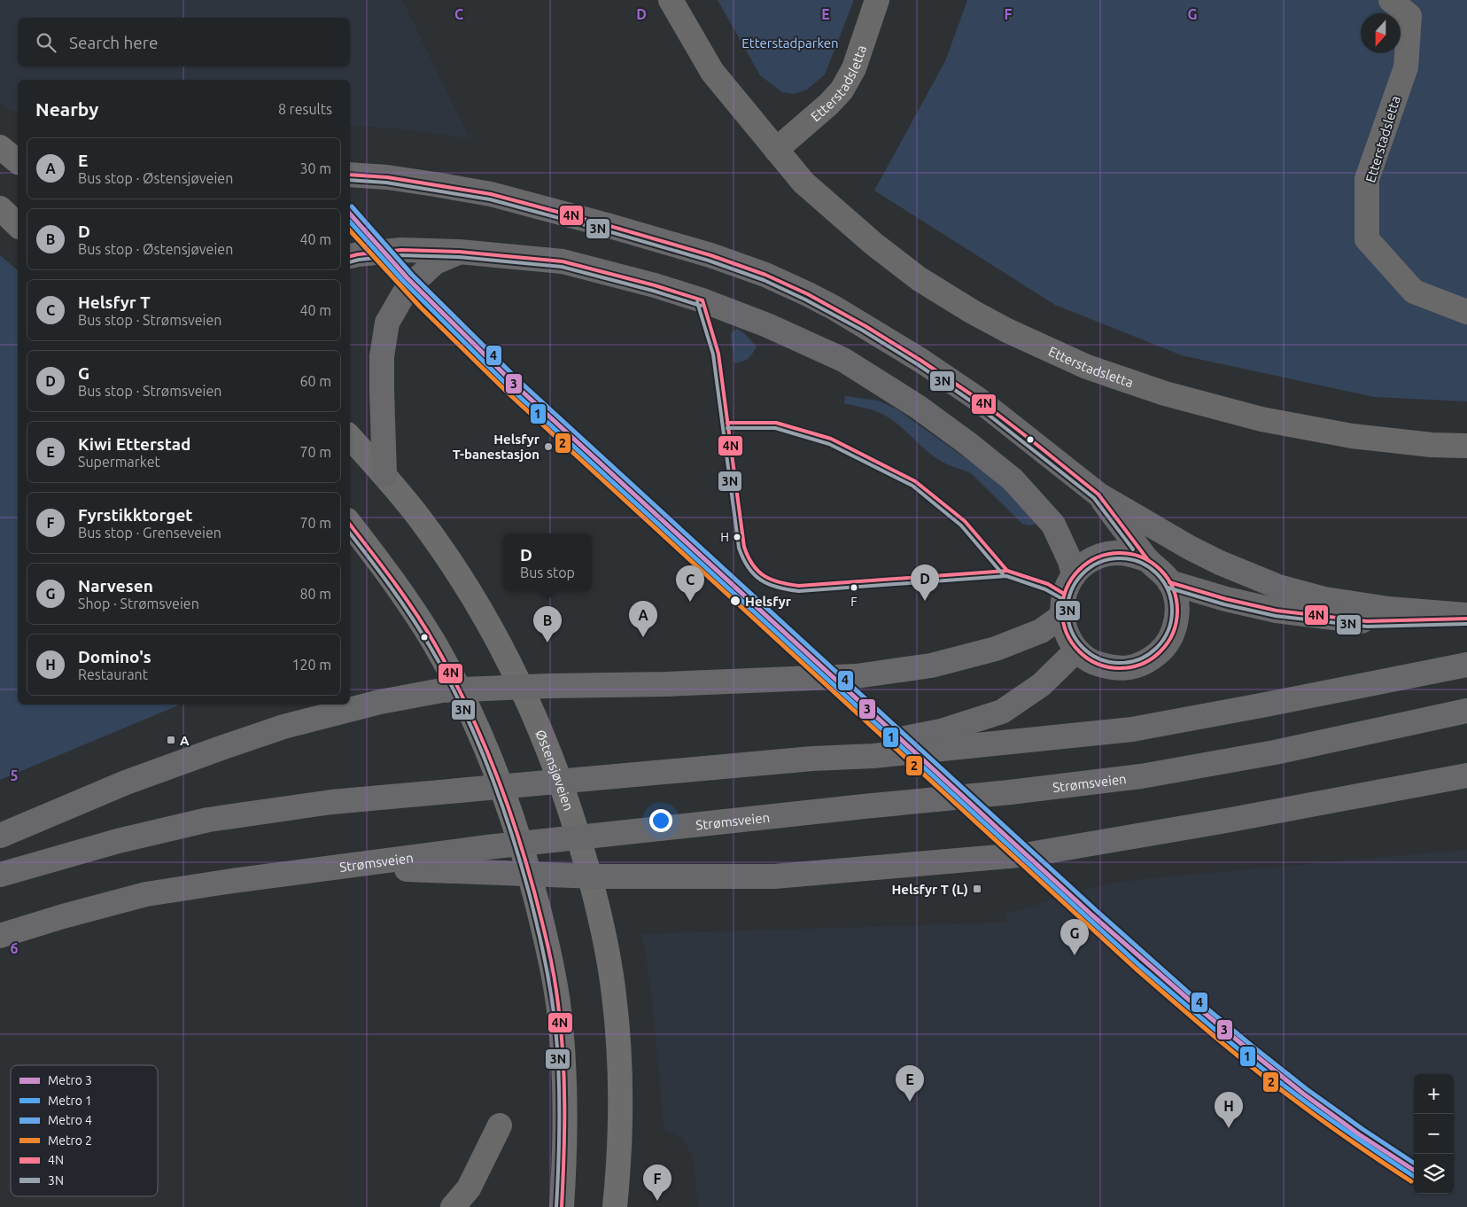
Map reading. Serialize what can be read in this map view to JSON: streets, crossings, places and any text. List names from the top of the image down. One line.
{"streets":{"highway":["Strømsveien"],"main road":["Østensjøveien"],"street":["Etterstadsletta"]},"parks":["Etterstadparken"],"places":{"other":["Helsfyr T-banestasjon","H","F","Helsfyr"],"transit":["A","Helsfyr T (L)"]},"lines":["transit line 4N","transit line 3N","metro line 4","metro line 3","metro line 1","metro line 2"],"legend":["Metro 3","Metro 1","Metro 4","Metro 2","4N","3N"],"north":"bottom","page":{"search":"Search here","heading":["Nearby","8 results"],"list":[{"mark":"A","name":"E","note":"Bus stop · Østensjøveien","value":"30 m"},{"mark":"B","name":"D","note":"Bus stop · Østensjøveien","value":"40 m"},{"mark":"C","name":"Helsfyr T","note":"Bus stop · Strømsveien","value":"40 m"},{"mark":"D","name":"G","note":"Bus stop · Strømsveien","value":"60 m"},{"mark":"E","name":"Kiwi Etterstad","note":"Supermarket","value":"70 m"},{"mark":"F","name":"Fyrstikktorget","note":"Bus stop · Grenseveien","value":"70 m"},{"mark":"G","name":"Narvesen","note":"Shop · Strømsveien","value":"80 m"},{"mark":"H","name":"Domino's","note":"Restaurant","value":"120 m"}],"popup":["D","Bus stop"],"pins":["D","C","A","B","G","E","H","F"],"map_buttons":["+","−"]},"grid":{"columns":["C","D","E","F","G"],"rows":["5","6"]}}
